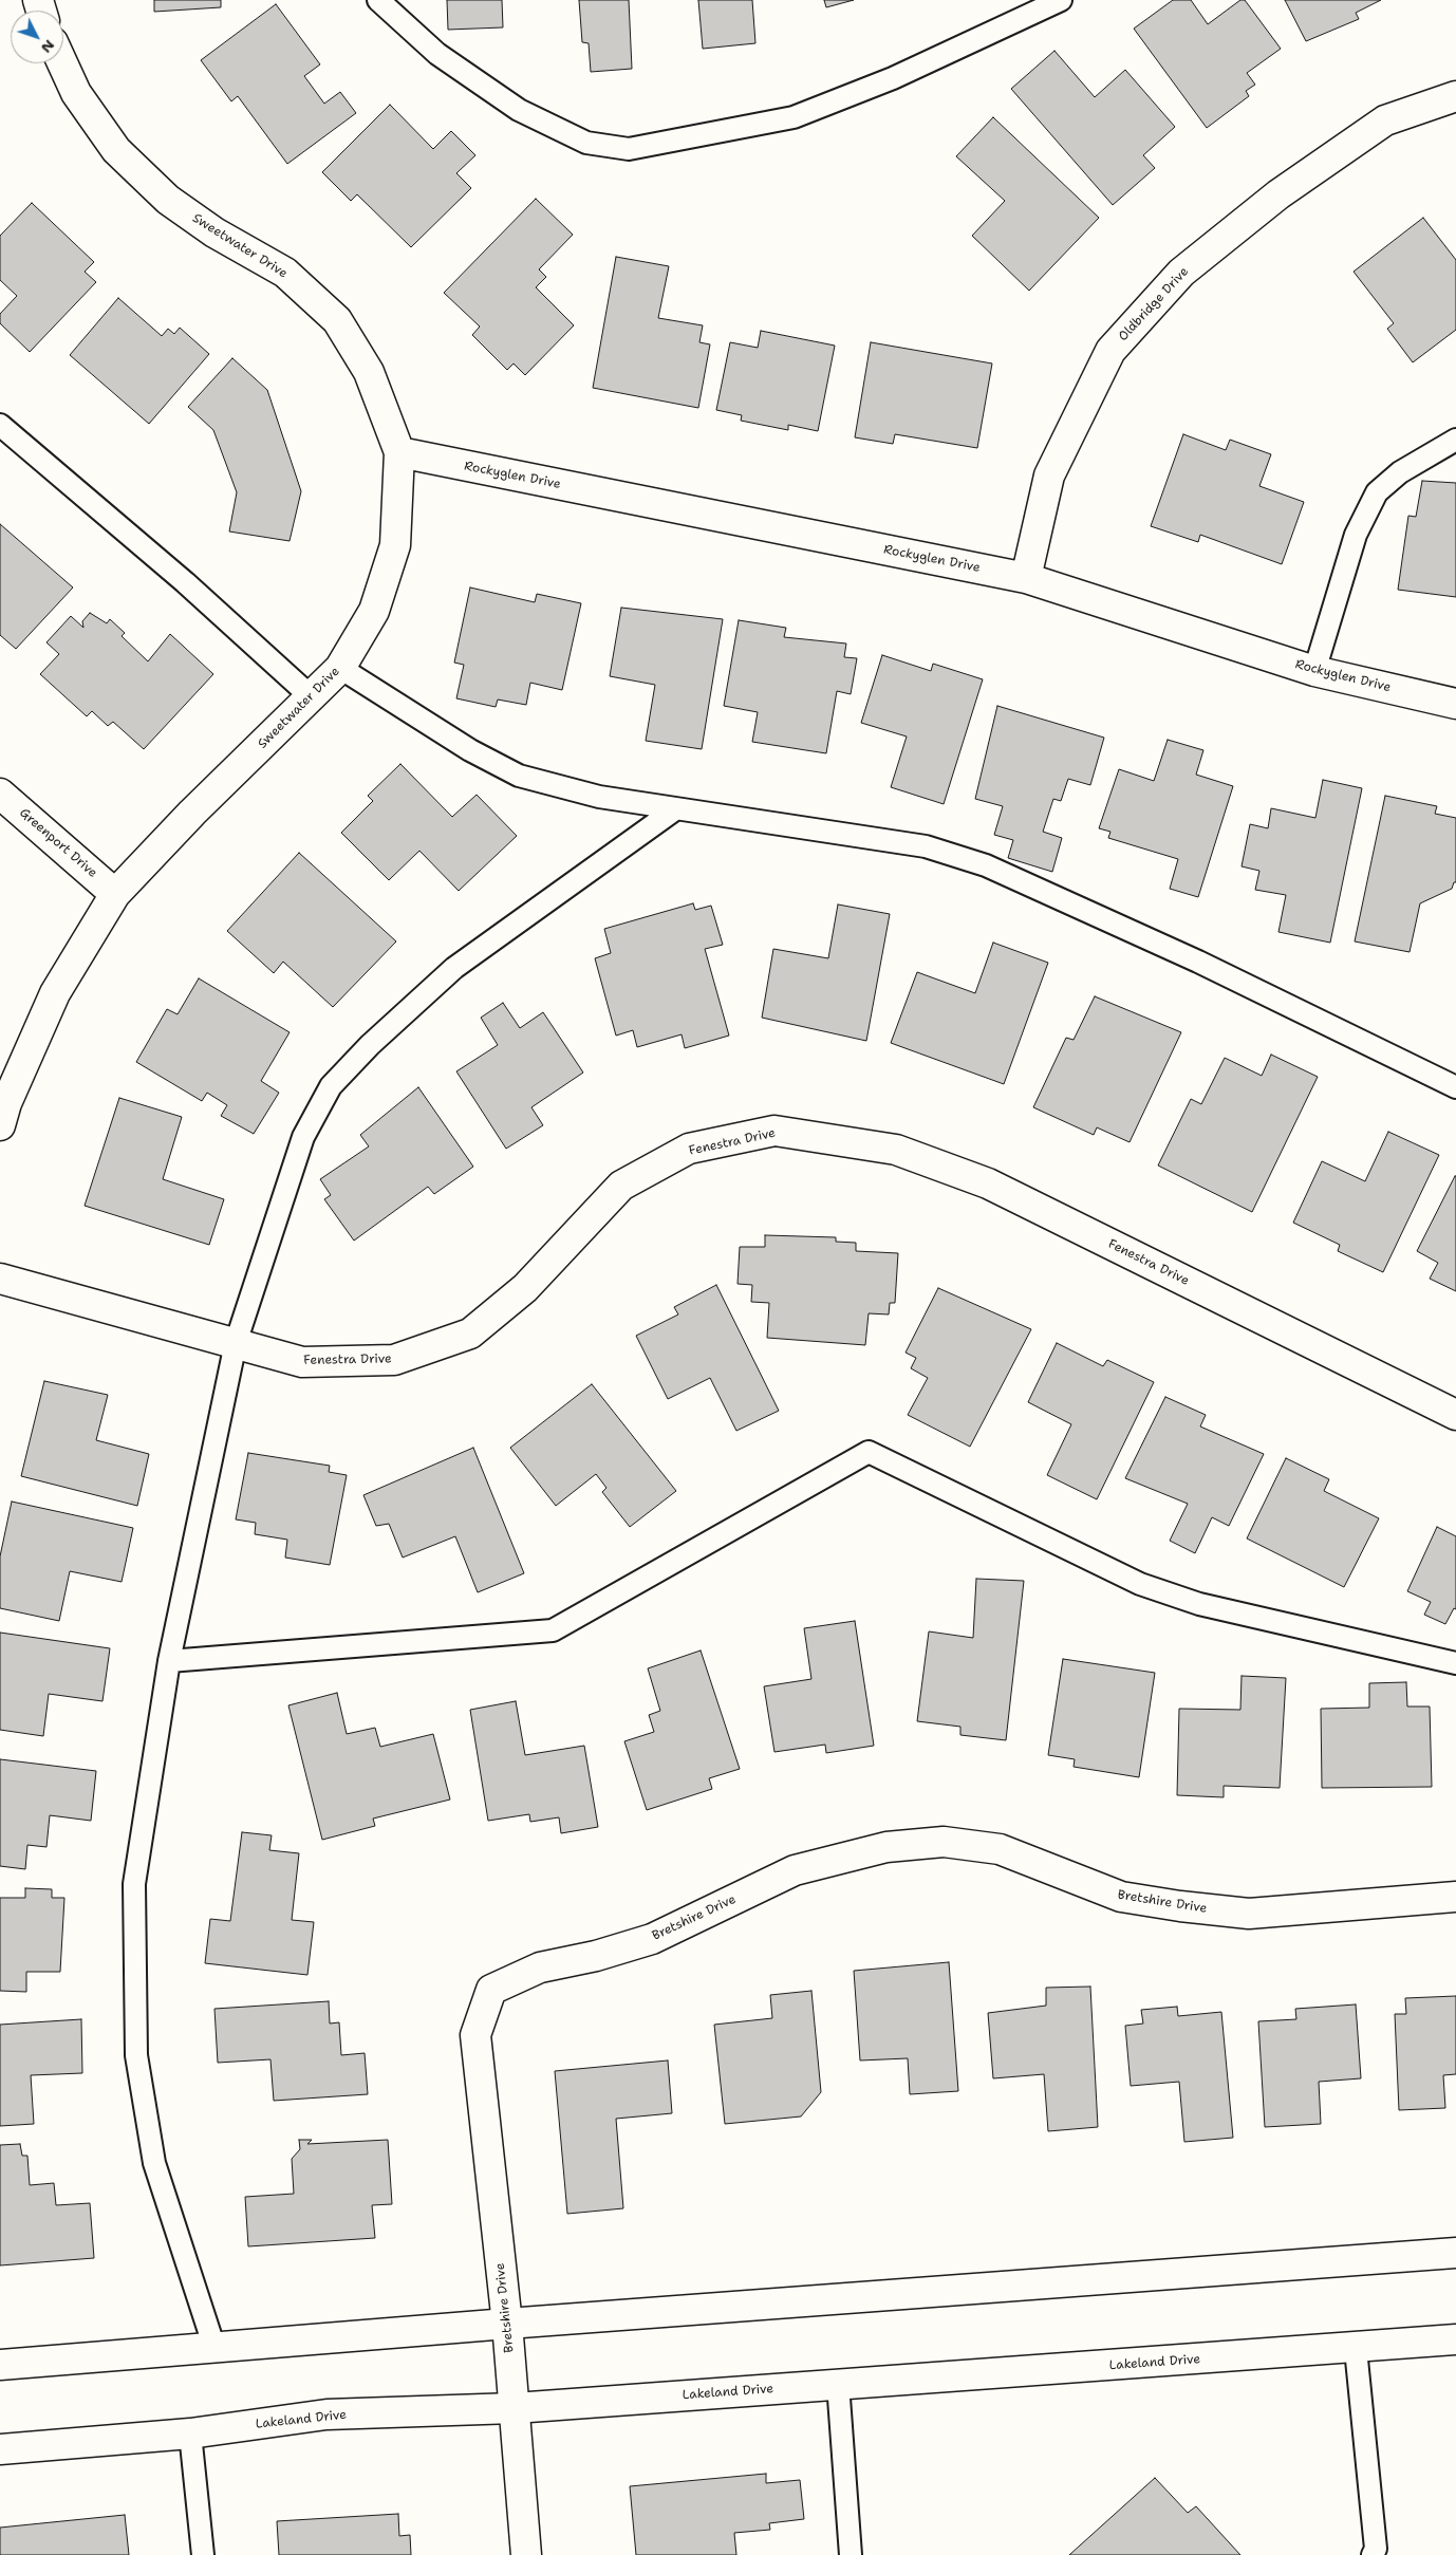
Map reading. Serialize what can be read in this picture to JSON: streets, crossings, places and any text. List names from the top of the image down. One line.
{"streets":{"street":["Sweetwater Drive","Oldbridge Drive","Rockyglen Drive","Greenport Drive","Fenestra Drive","Bretshire Drive","Lakeland Drive"]},"crossings":[["Sweetwater Drive","Rockyglen Drive"],["Sweetwater Drive","Greenport Drive"],["Oldbridge Drive","Rockyglen Drive"],["Bretshire Drive","Lakeland Drive"]],"north":"bottom right"}
